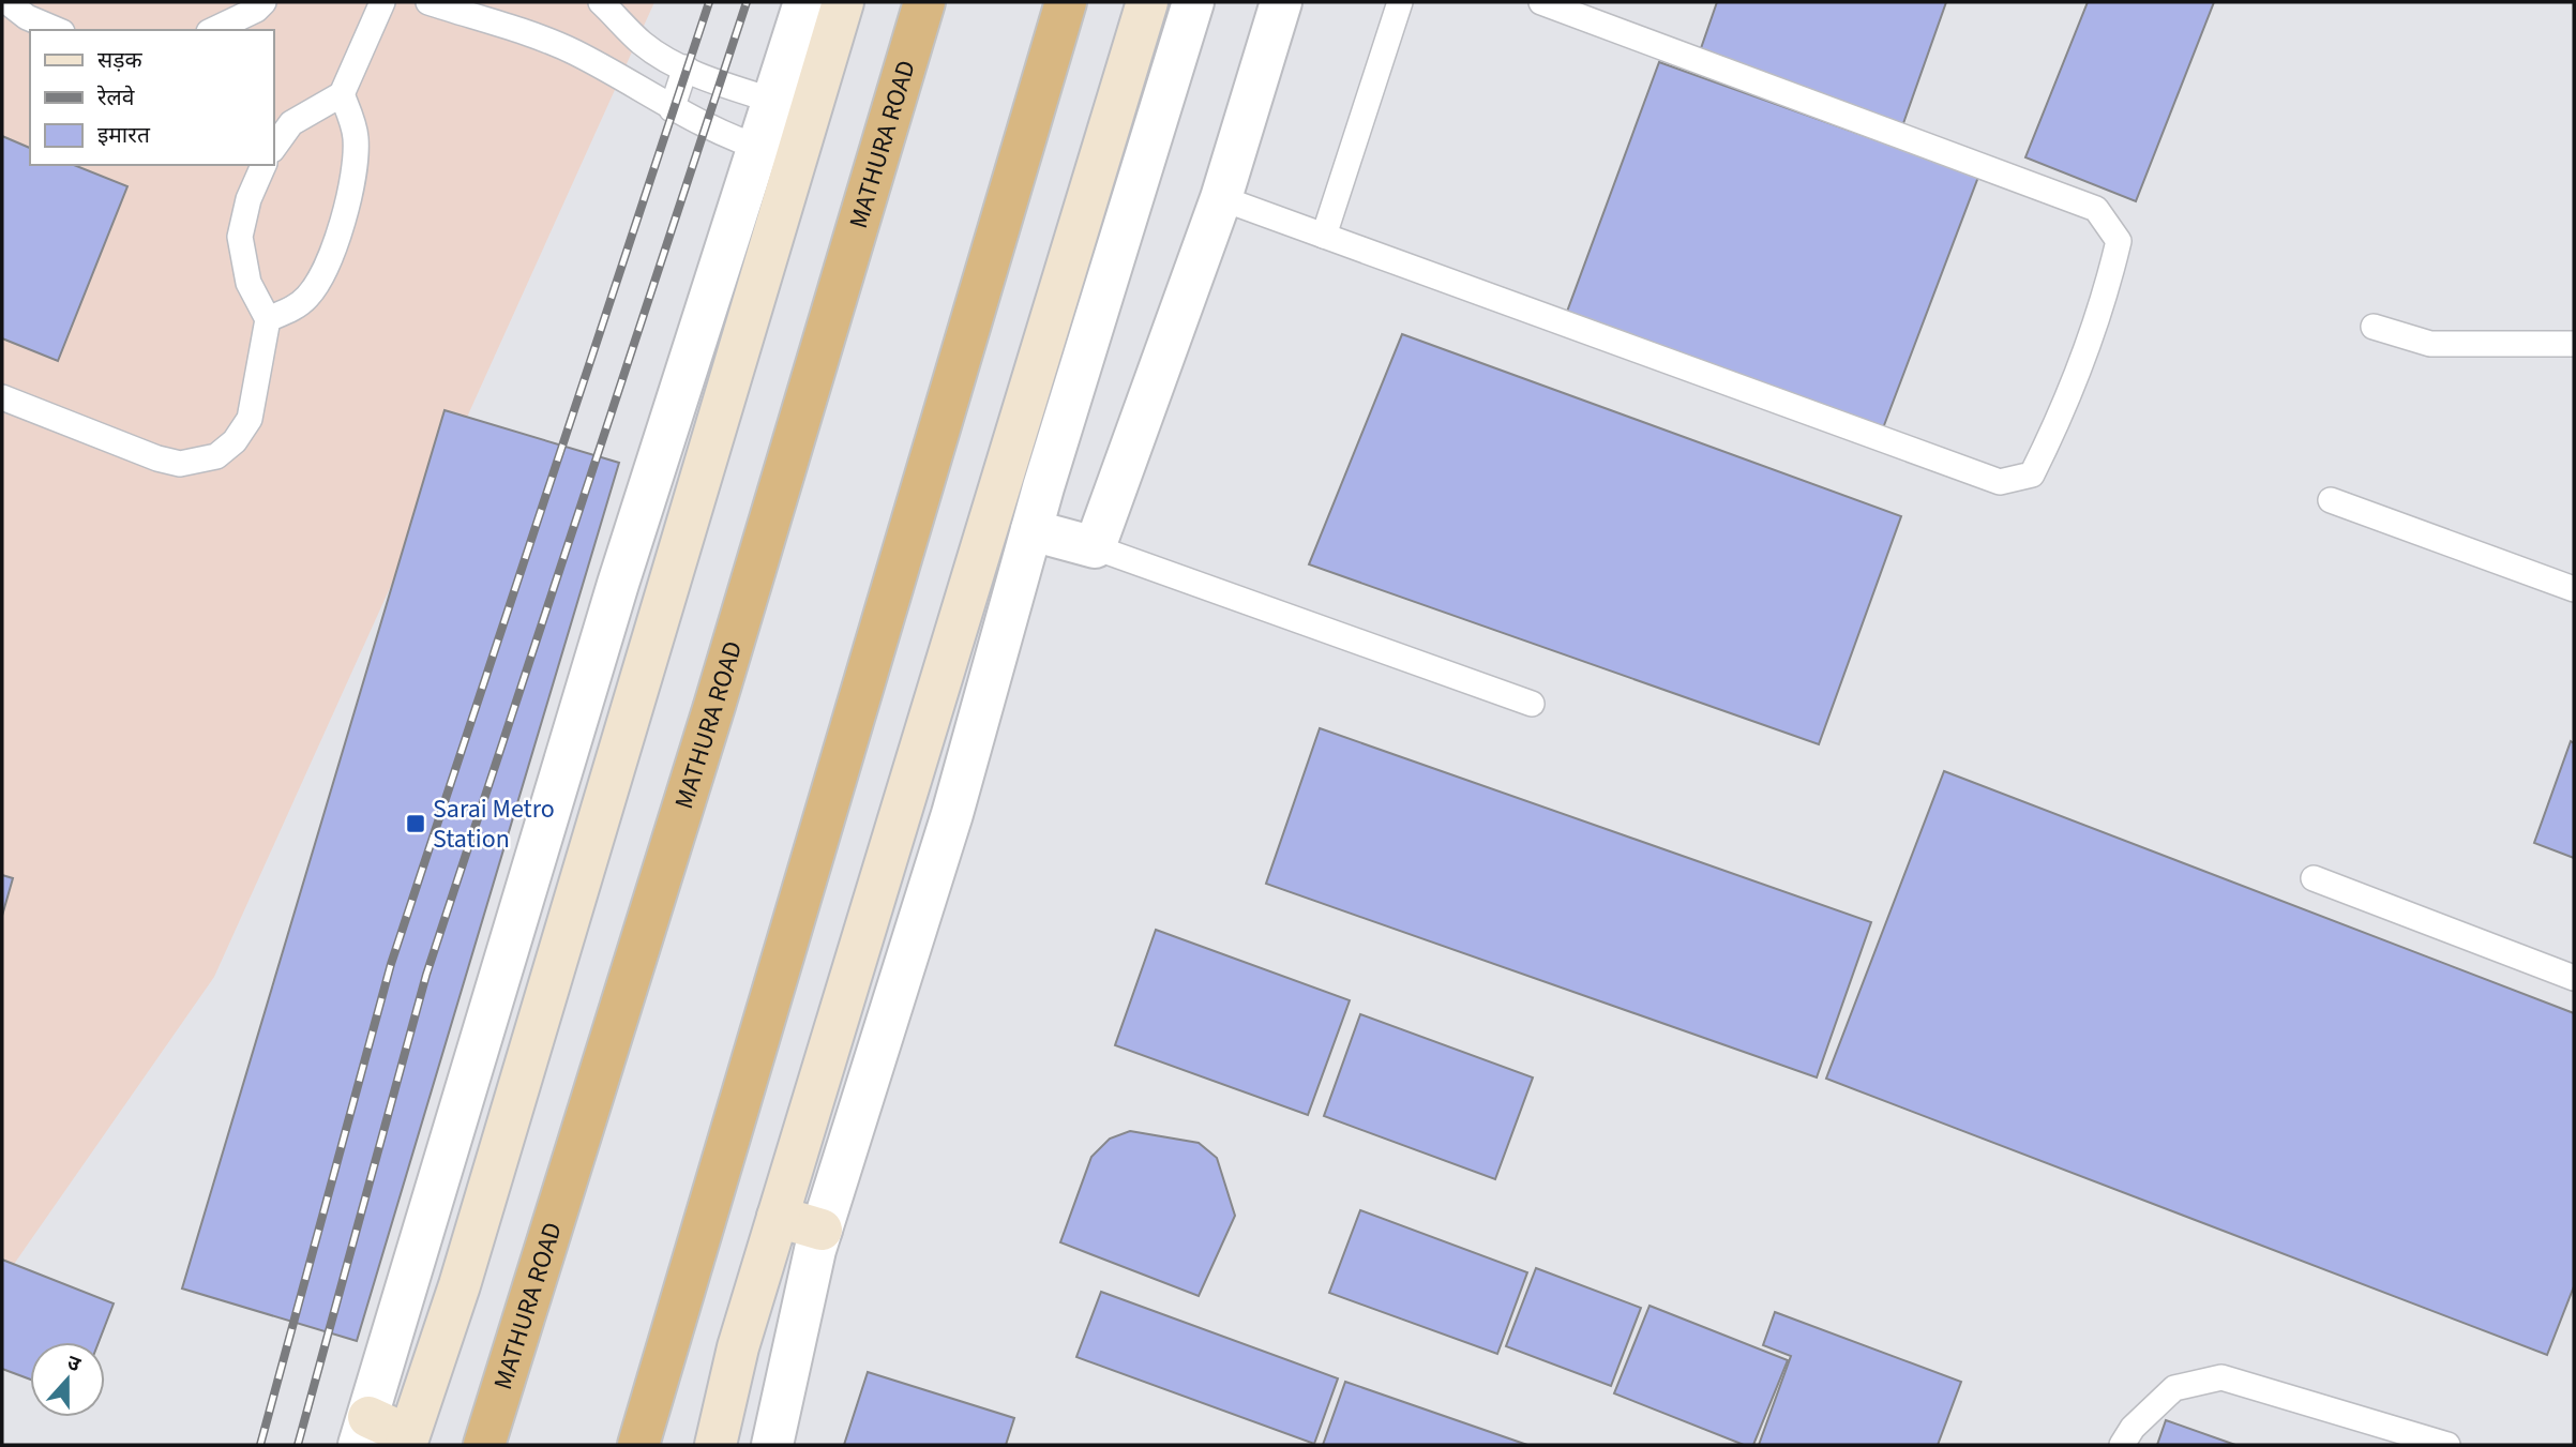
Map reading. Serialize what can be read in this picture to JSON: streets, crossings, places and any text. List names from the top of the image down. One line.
{"streets":{"highway":["MATHURA ROAD"]},"places":{"transit":["Sarai Metro Station"]},"legend":["सड़क","रेलवे","इमारत"],"north":"top"}
